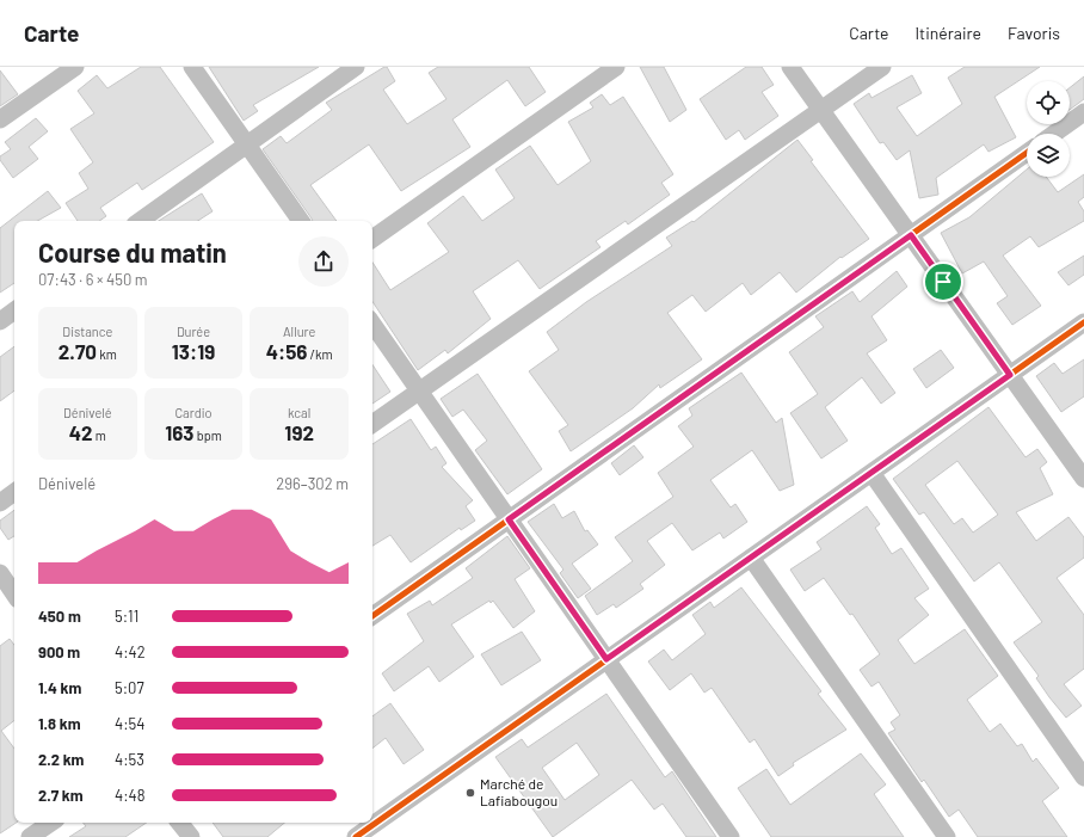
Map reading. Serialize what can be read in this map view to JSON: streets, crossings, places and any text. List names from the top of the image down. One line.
{"places":["Marché de Lafiabougou"],"page":{"header":"Carte","nav":["Carte","Itinéraire","Favoris"],"heading":["Course du matin","07:43 · 6 × 450 m"],"stats":[["Distance","2.70 km"],["Durée","13:19"],["Allure","4:56 /km"],["Dénivelé","42 m"],["Cardio","163 bpm"],["kcal","192"]],"chart":["Dénivelé","296–302 m"],"list":[{"name":"450 m","note":"5:11"},{"name":"900 m","note":"4:42"},{"name":"1.4 km","note":"5:07"},{"name":"1.8 km","note":"4:54"},{"name":"2.2 km","note":"4:53"},{"name":"2.7 km","note":"4:48"}]}}
